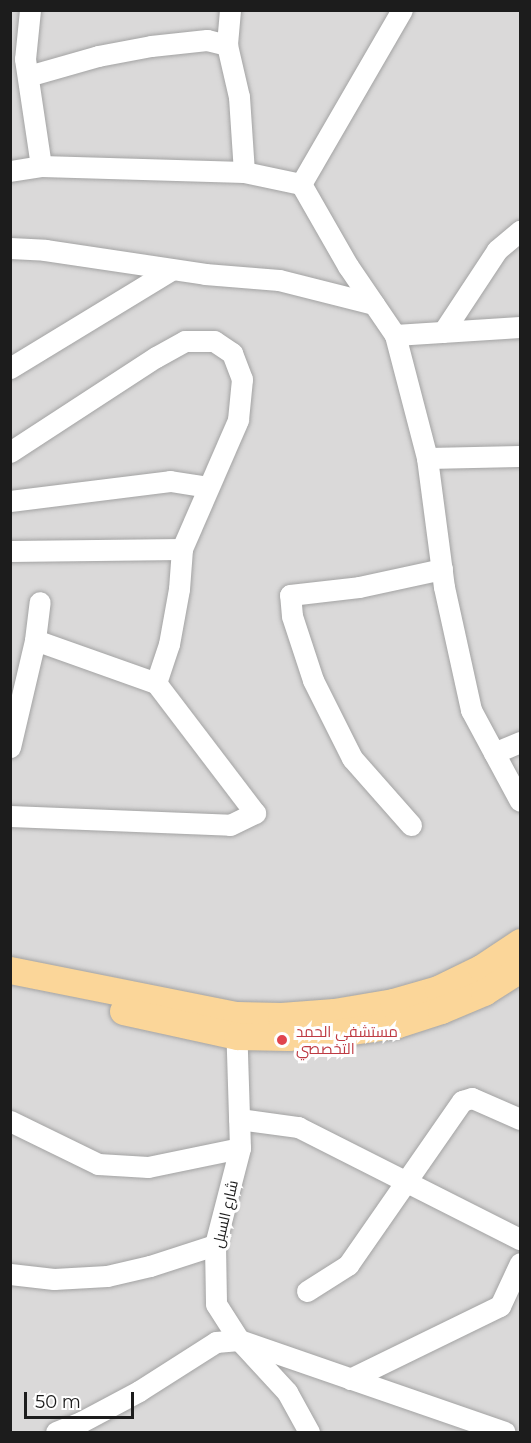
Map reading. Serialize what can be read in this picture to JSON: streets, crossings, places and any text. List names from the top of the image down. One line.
{"streets":{"street":["شارع السبل"]},"places":["مستشفى الحمد التخصصي"],"scale_bar":"50 m"}
